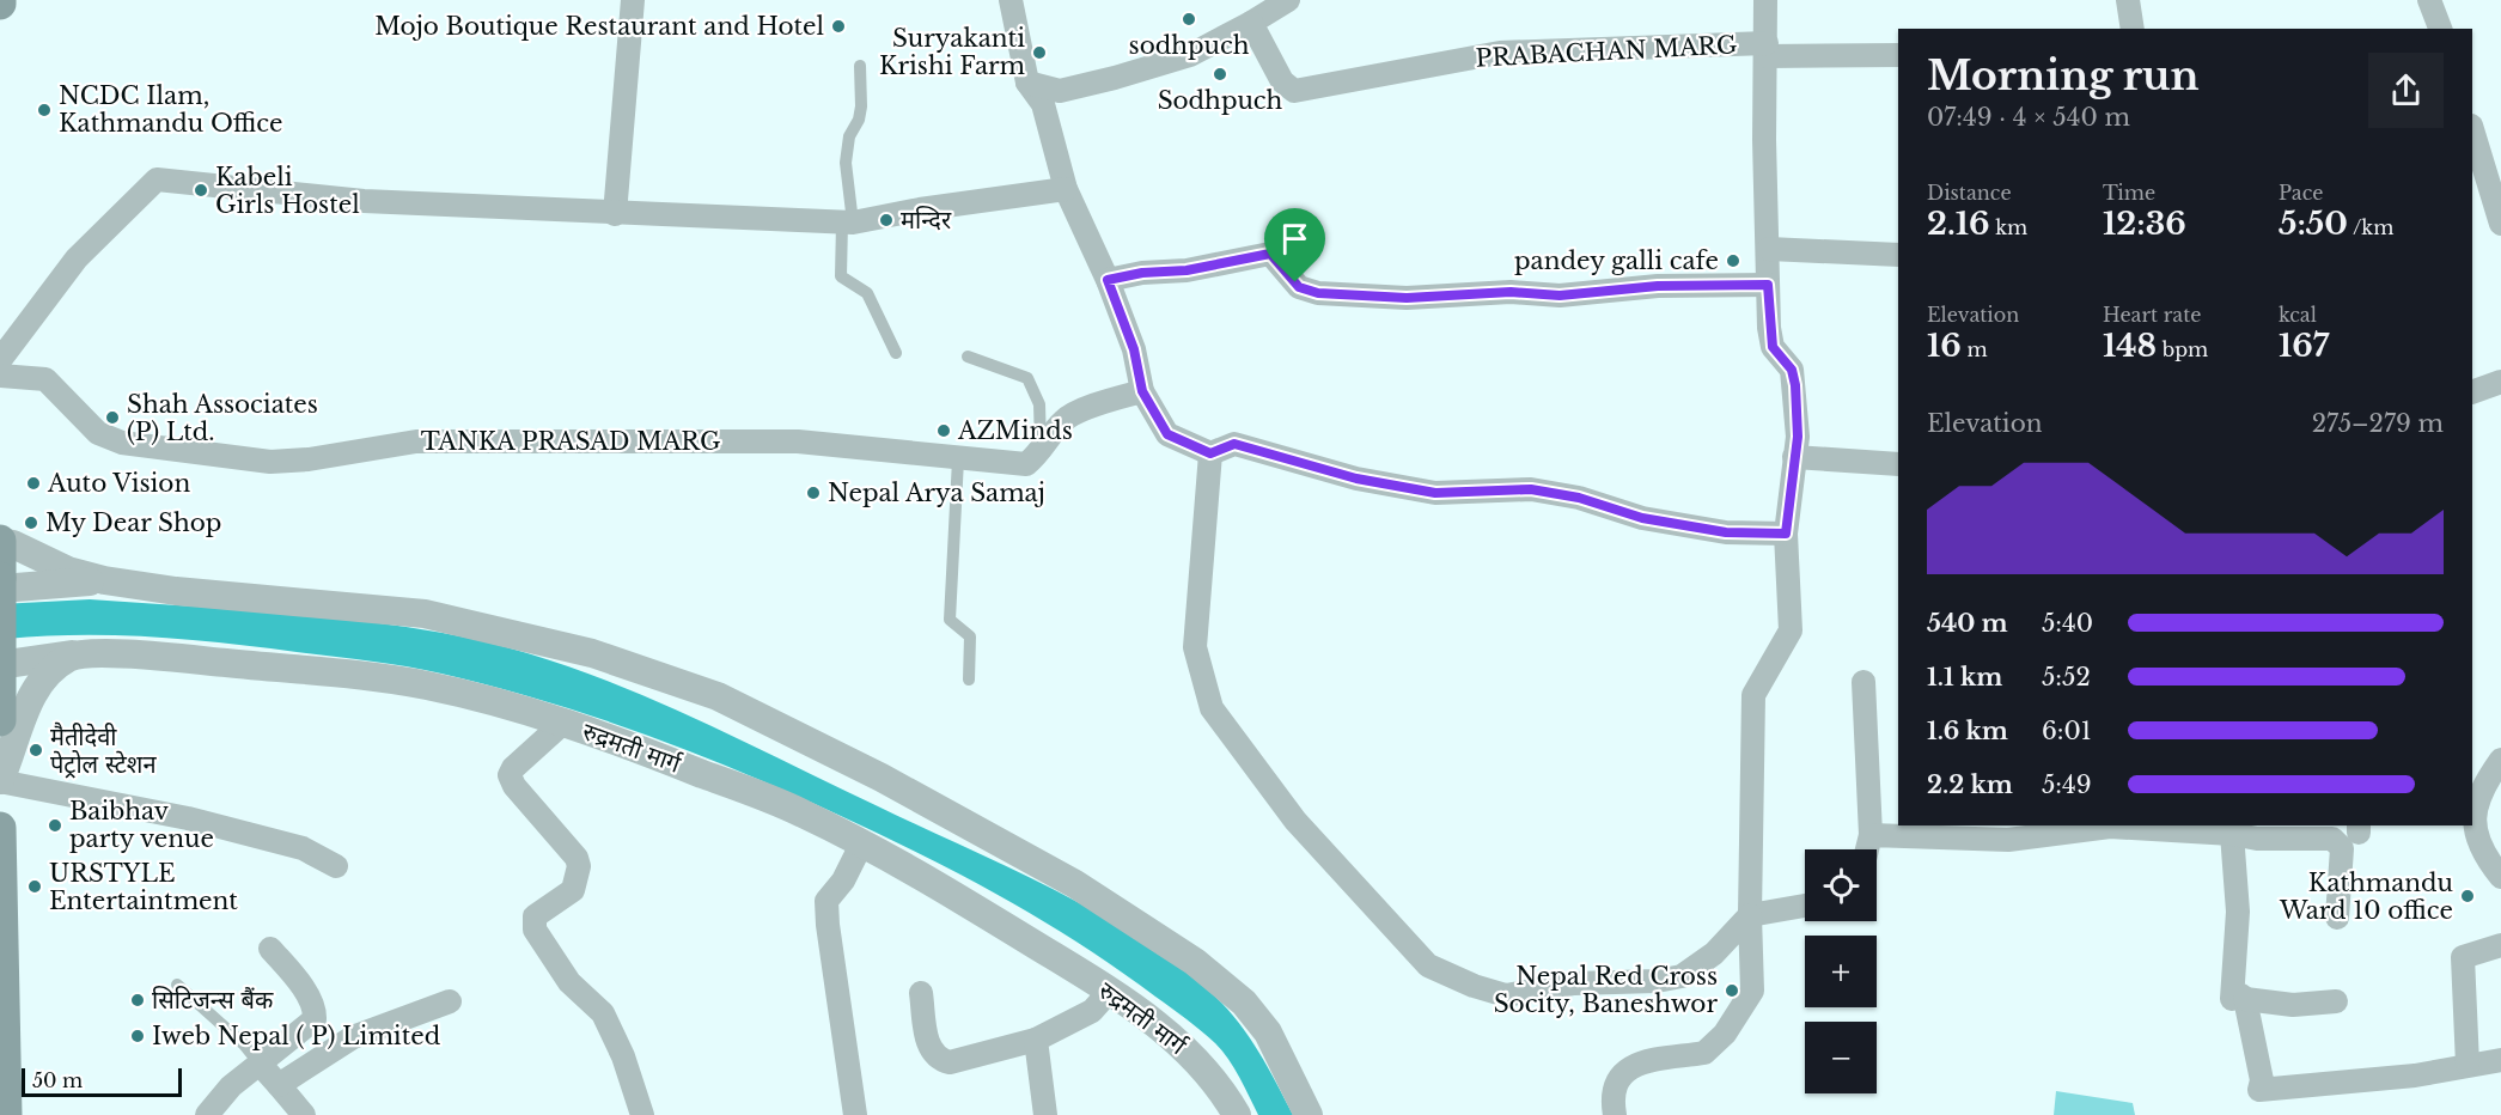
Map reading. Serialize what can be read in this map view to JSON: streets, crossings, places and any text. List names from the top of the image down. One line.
{"streets":{"street":["PRABACHAN MARG","TANKA PRASAD MARG","रुद्रमती मार्ग"]},"places":["sodhpuch","Mojo Boutique Restaurant and Hotel","Suryakanti Krishi Farm","Sodhpuch","NCDC Ilam, Kathmandu Office","Kabeli Girls Hostel","मन्दिर","pandey galli cafe","Shah Associates (P) Ltd.","AZMinds","Auto Vision","Nepal Arya Samaj","My Dear Shop","मैतीदेवी पेट्रोल स्टेशन","Baibhav party venue","URSTYLE Entertaintment","Kathmandu Ward 10 office","Nepal Red Cross Socity, Baneshwor","सिटिजन्स बैंक","Iweb Nepal ( P) Limited"],"scale_bar":"50 m","page":{"heading":["Morning run","07:49 · 4 × 540 m"],"stats":[["Distance","2.16 km"],["Time","12:36"],["Pace","5:50 /km"],["Elevation","16 m"],["Heart rate","148 bpm"],["kcal","167"]],"chart":["Elevation","275–279 m"],"list":[{"name":"540 m","note":"5:40"},{"name":"1.1 km","note":"5:52"},{"name":"1.6 km","note":"6:01"},{"name":"2.2 km","note":"5:49"}],"map_buttons":["+","−"],"scale":"50 m"}}
